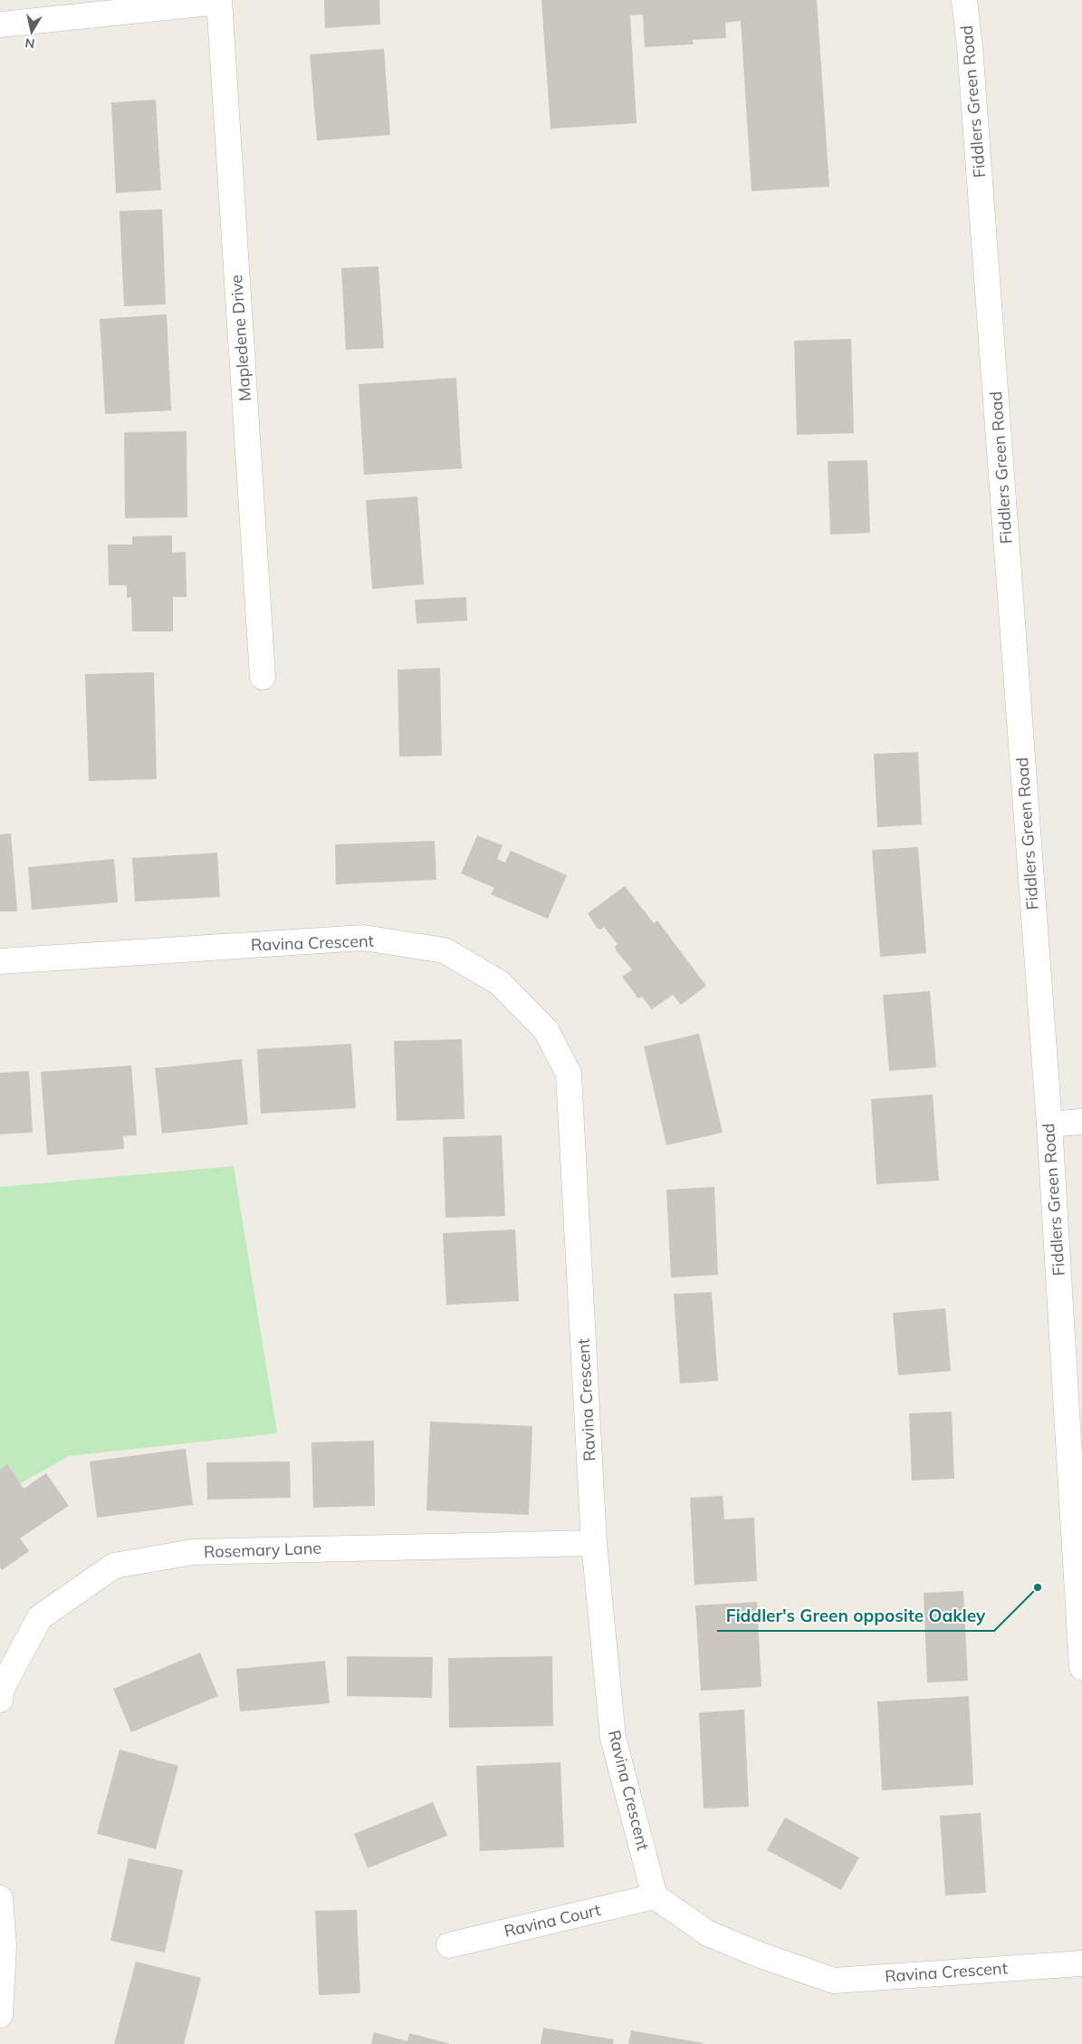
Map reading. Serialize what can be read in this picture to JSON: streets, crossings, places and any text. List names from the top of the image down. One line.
{"streets":{"street":["Fiddlers Green Road","Mapledene Drive","Ravina Crescent","Rosemary Lane","Ravina Court"]},"crossings":[["Ravina Crescent","Rosemary Lane"],["Ravina Crescent","Ravina Court"]],"places":["Fiddler's Green opposite Oakley"],"north":"bottom"}
